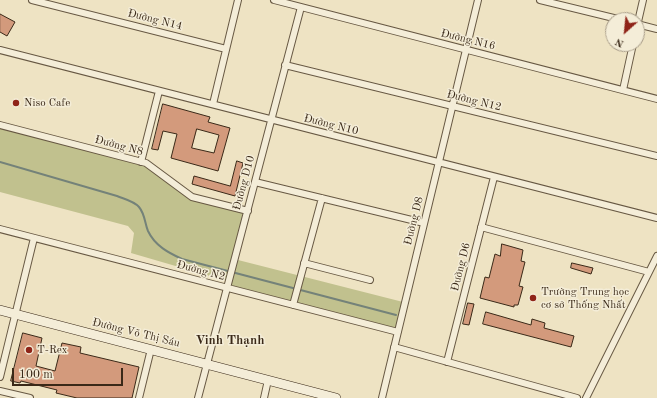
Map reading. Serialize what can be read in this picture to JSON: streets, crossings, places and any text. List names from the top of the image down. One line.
{"streets":{"main road":["Đường Võ Thị Sáu"],"street":["Đường N14","Đường N16","Đường N12","Đường N10","Đường N8","Đường D10","Đường D8","Đường D6","Đường N2"]},"crossings":[["Đường N16","Đường D10"],["Đường N16","Đường D8"],["Đường N12","Đường D10"],["Đường N12","Đường D8"],["Đường N10","Đường D10"],["Đường N10","Đường D8"],["Đường N10","Đường D6"],["Đường N8","Đường D10"],["Đường D10","Đường N2"],["Đường D10","Đường Võ Thị Sáu"],["Đường D8","Đường N2"]],"districts":["Vinh Thạnh"],"places":["Niso Cafe","Trường Trung học cơ sở Thống Nhất","T-Rex"],"scale_bar":"100 m","north":"bottom left"}
